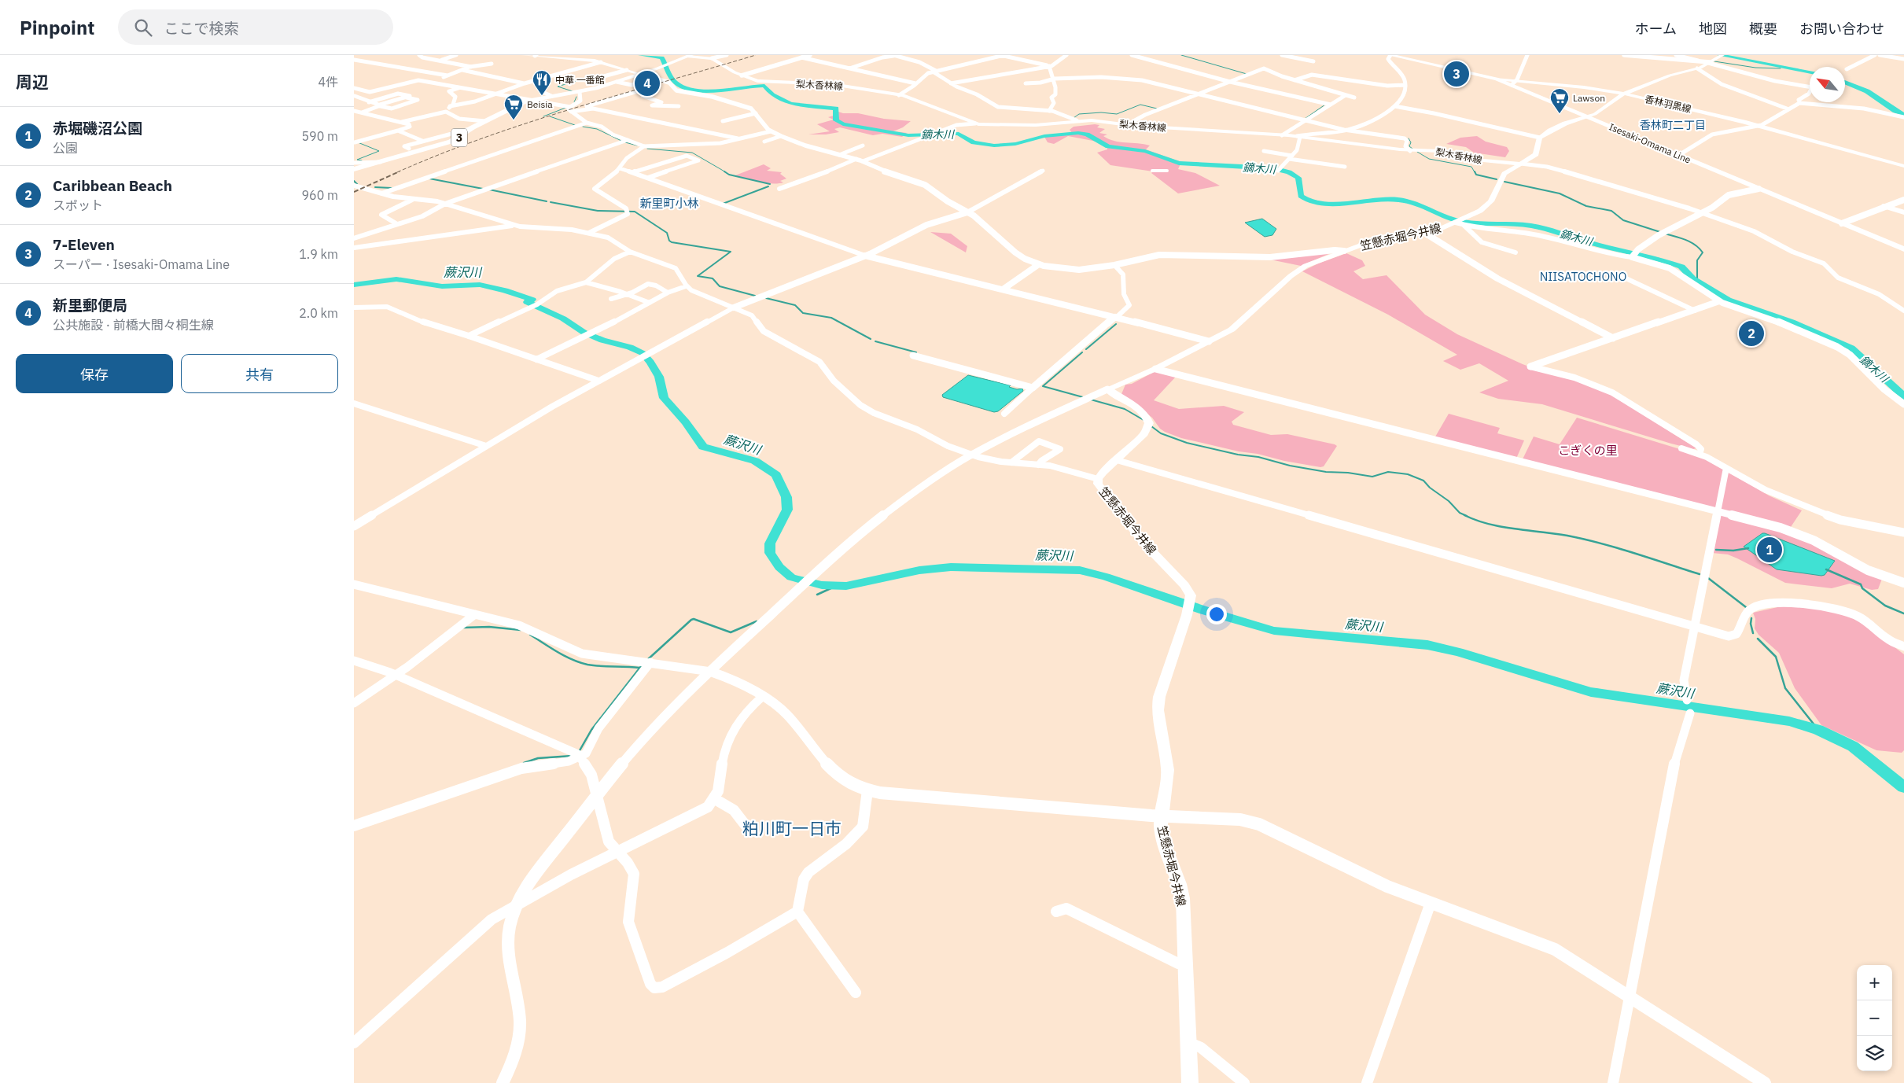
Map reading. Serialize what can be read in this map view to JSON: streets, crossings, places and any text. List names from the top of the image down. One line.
{"streets":{"main road":["梨木香林線","香林羽黒線","3","Isesaki-Omama Line","笠懸赤堀今井線"]},"crossings":[["梨木香林線","3"],["梨木香林線","笠懸赤堀今井線"],["香林羽黒線","Isesaki-Omama Line"]],"districts":["香林町二丁目","新里町小林","NIISATOCHONO","粕川町一日市"],"water":["鏑木川","蕨沢川"],"parks":["こぎくの里"],"places":{"restaurant":["中華 一番館"],"supermarket":["Lawson","Beisia"]},"north":"top left","page":{"header":"Pinpoint","search":"ここで検索","nav":["ホーム","地図","概要","お問い合わせ"],"heading":["周辺","4件"],"pins":["3","4","2","1"],"list":[{"mark":"1","name":"赤堀磯沼公園","note":"公園","value":"590 m"},{"mark":"2","name":"Caribbean Beach","note":"スポット","value":"960 m"},{"mark":"3","name":"7-Eleven","note":"スーパー · Isesaki-Omama Line","value":"1.9 km"},{"mark":"4","name":"新里郵便局","note":"公共施設 · 前橋大間々桐生線","value":"2.0 km"}],"buttons":["保存","共有"],"map_buttons":["+","−"]}}
